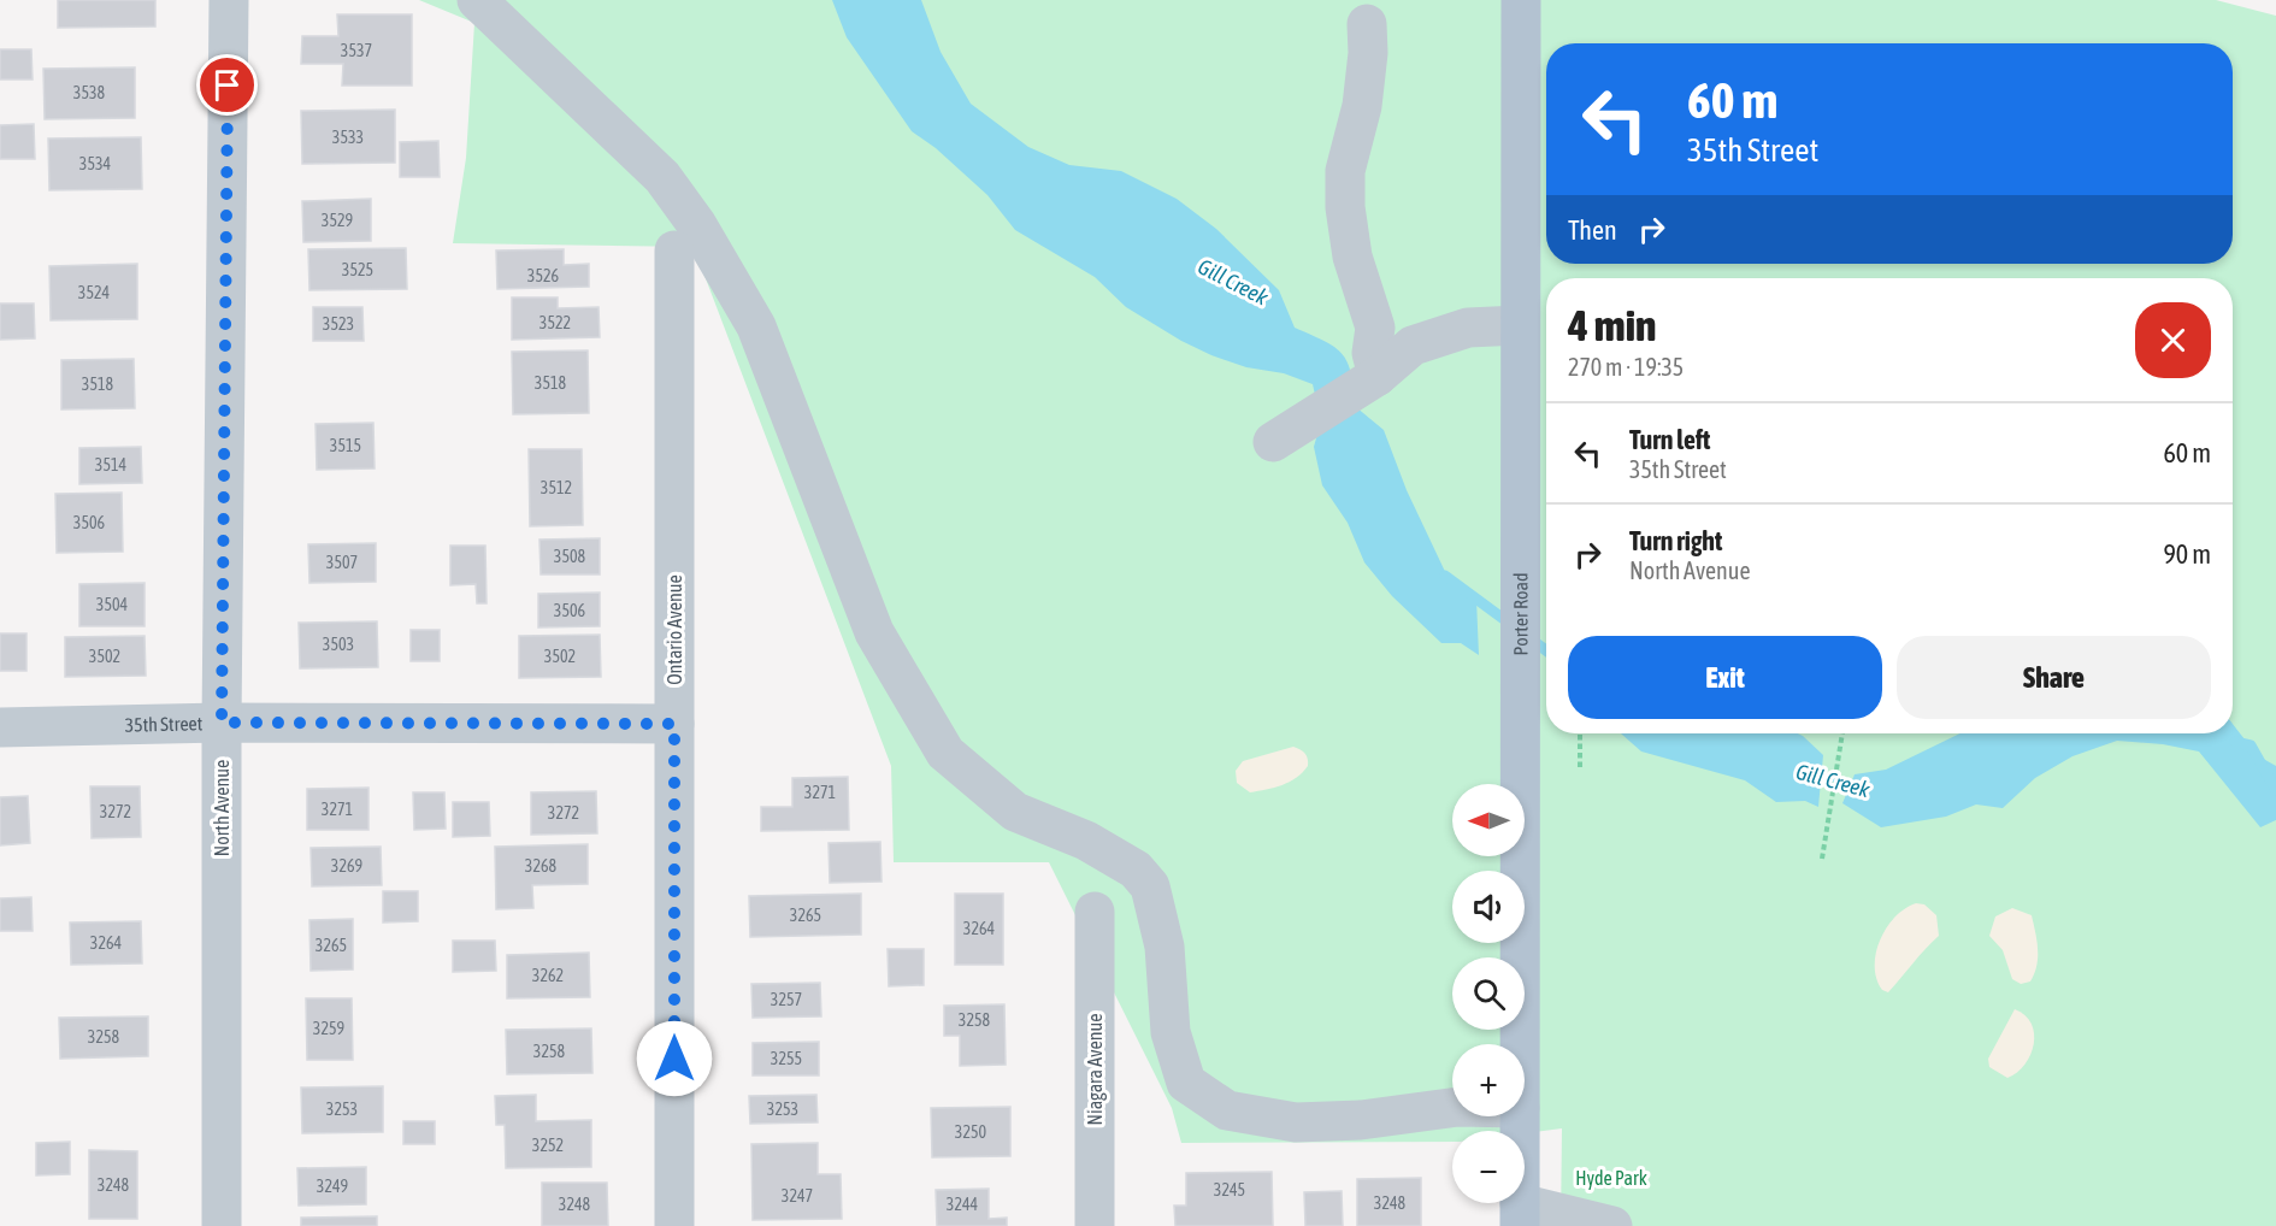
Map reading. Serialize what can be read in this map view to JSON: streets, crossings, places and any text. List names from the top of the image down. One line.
{"streets":{"main road":["Porter Road"],"street":["Ontario Avenue","35th Street","North Avenue","Niagara Avenue"]},"crossings":[["Ontario Avenue","35th Street"],["35th Street","North Avenue"]],"water":["Gill Creek"],"parks":["Hyde Park"],"house_numbers":["3537","3538","3533","3534","3529","3525","3526","3524","3522","3523","3518","3518","3515","3514","3512","3506","3508","3507","3504","3506","3503","3502","3502","3271","3271","3272","3272","3269","3268","3265","3264","3264","3265","3262","3257","3258","3259","3258","3258","3255","3253","3253","3250","3252","3248","3249","3245","3247","3248","3248","3244"],"north":"left","page":{"turn":["60 m","35th Street"],"then":"Then","heading":["4 min","270 m · 19:35"],"list":[{"name":"Turn left","note":"35th Street","value":"60 m"},{"name":"Turn right","note":"North Avenue","value":"90 m"}],"buttons":["Exit","Share"],"map_buttons":["+","−"]}}
